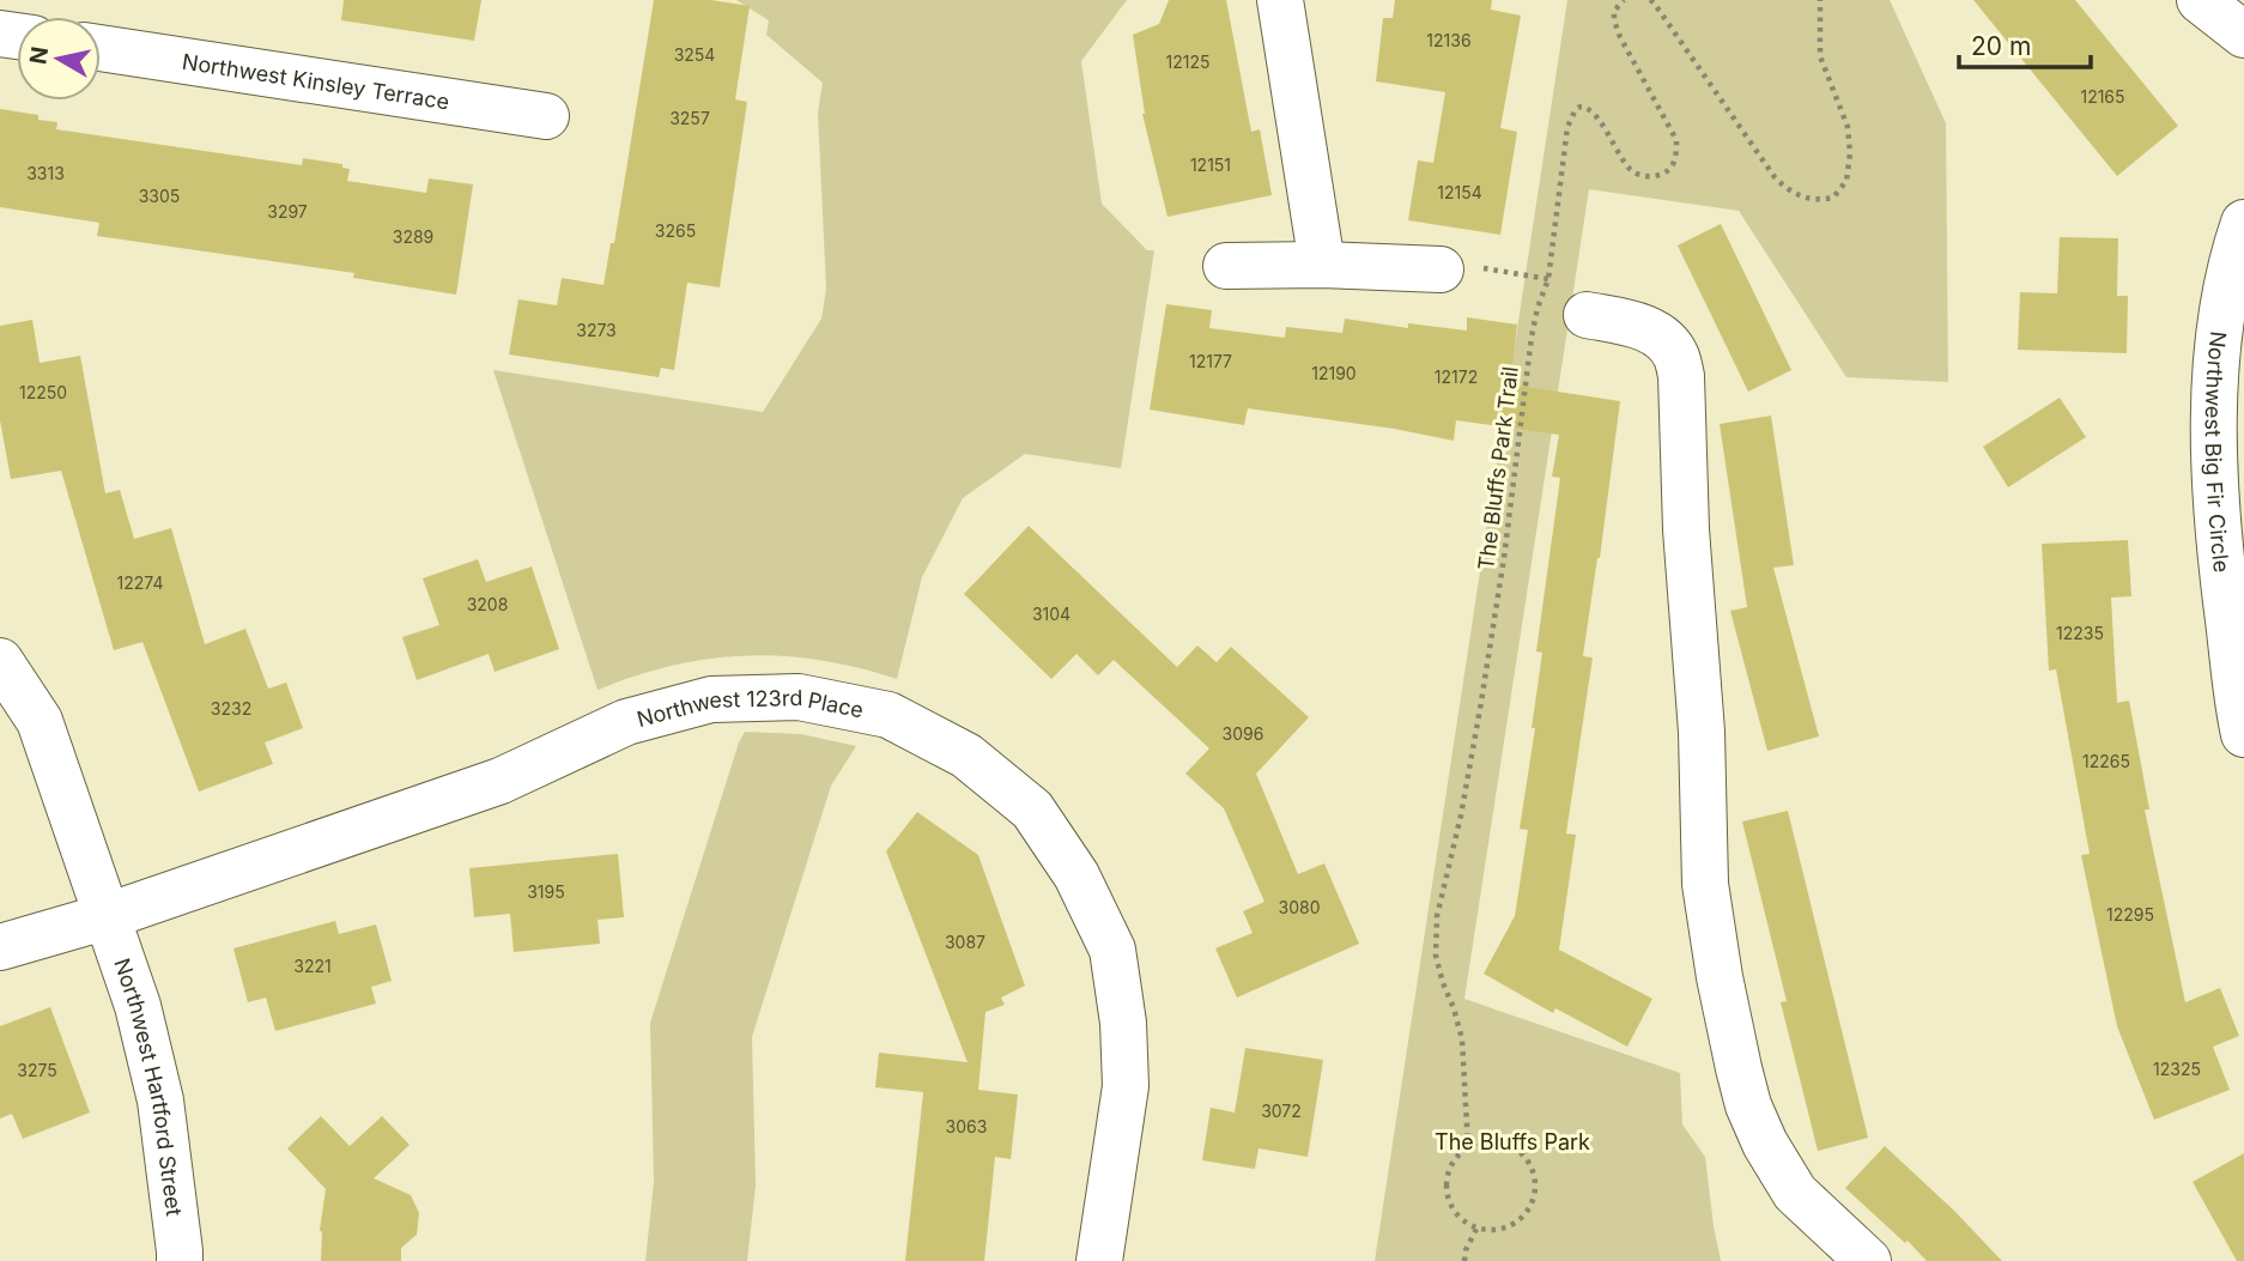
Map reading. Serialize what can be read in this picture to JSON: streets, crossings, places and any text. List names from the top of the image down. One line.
{"streets":{"street":["Northwest Kinsley Terrace","Northwest Big Fir Circle","Northwest 123rd Place","Northwest Hartford Street"],"path":["The Bluffs Park Trail"]},"crossings":[["Northwest 123rd Place","Northwest Hartford Street"]],"parks":["The Bluffs Park"],"house_numbers":["12136","3254","12125","12165","3257","12151","3313","12154","3305","3297","3265","3289","3273","12177","12190","12172","12250","12274","3208","3104","12235","3232","3096","12265","3195","3080","12295","3087","3221","12325","3275","3072","3063"],"scale_bar":"20 m","north":"left"}
